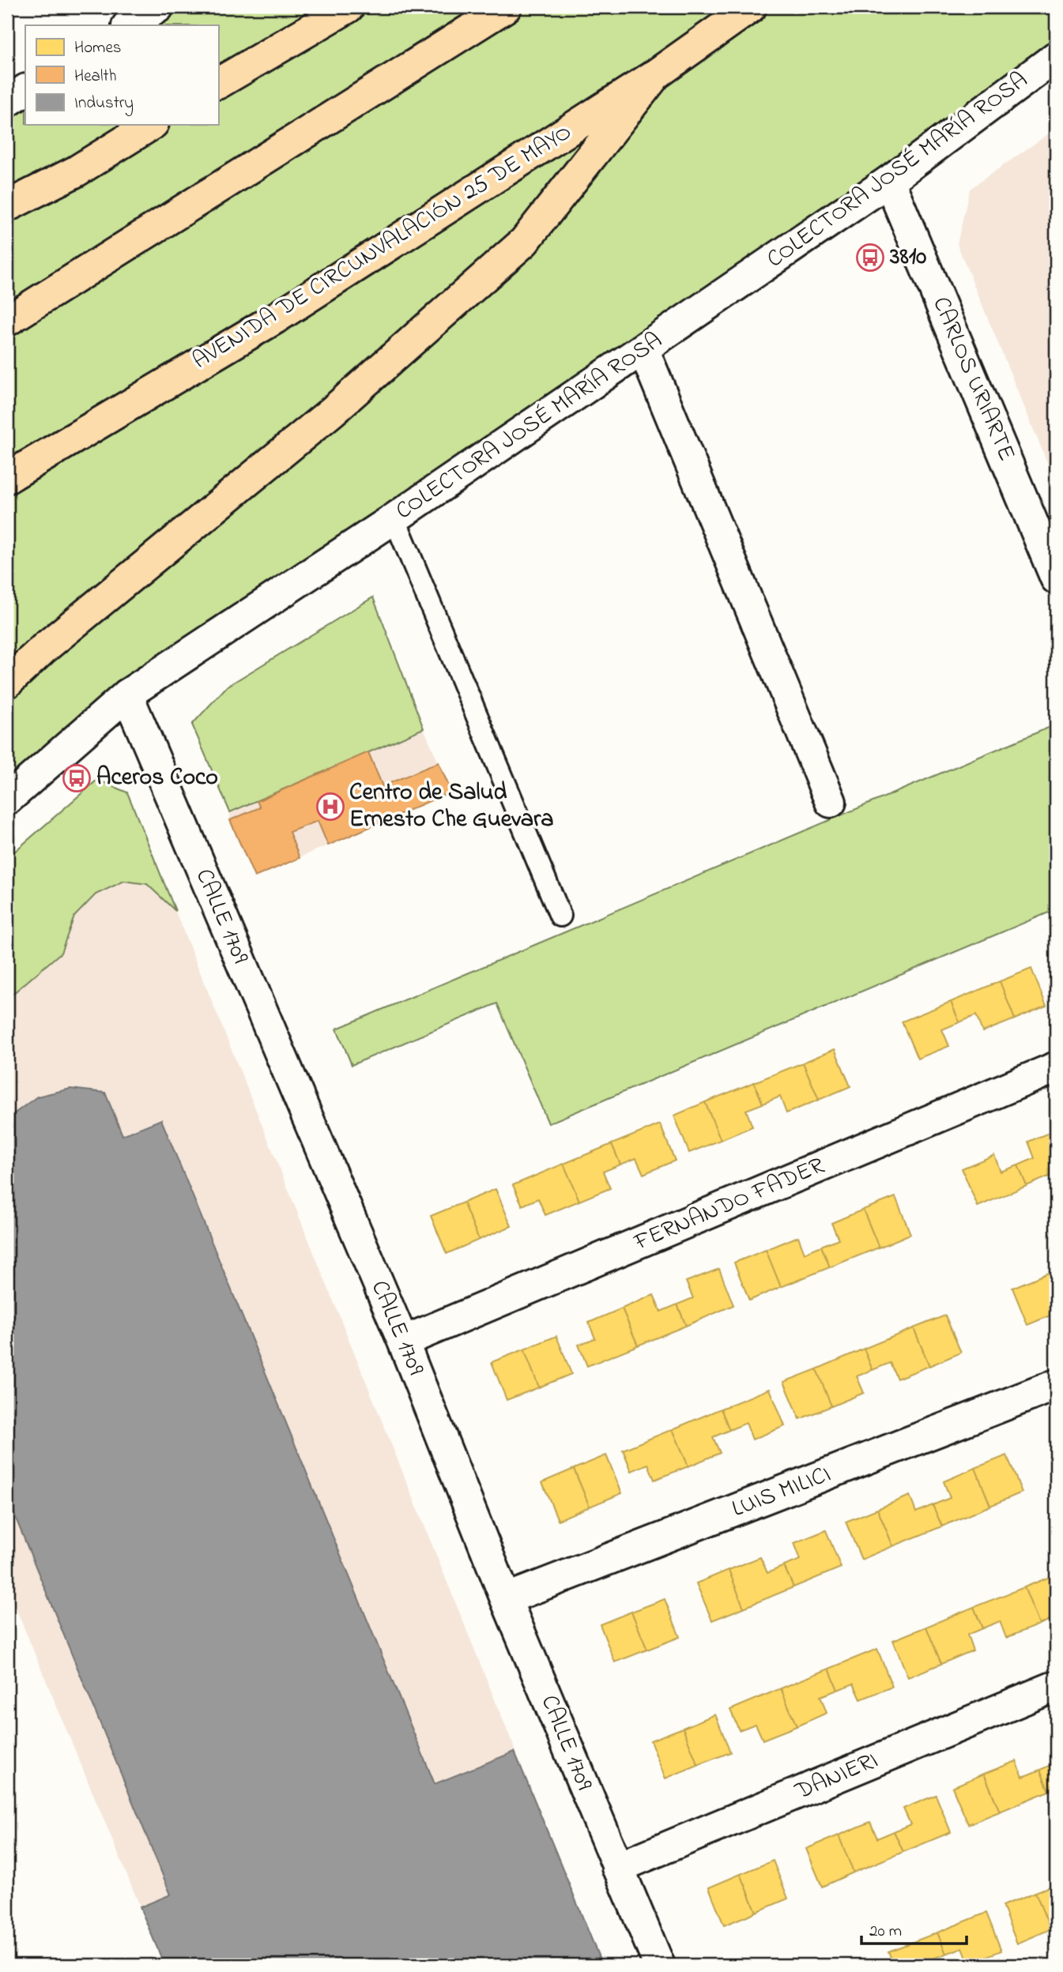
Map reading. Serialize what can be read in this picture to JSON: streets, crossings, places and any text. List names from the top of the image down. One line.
{"streets":{"highway":["AVENIDA DE CIRCUNVALACIÓN 25 DE MAYO"],"street":["COLECTORA JOSÉ MARÍA ROSA","CARLOS URIARTE","CALLE 1709","FERNANDO FADER","LUIS MILICI","DANIERI"]},"crossings":[["COLECTORA JOSÉ MARÍA ROSA","CARLOS URIARTE"],["COLECTORA JOSÉ MARÍA ROSA","CALLE 1709"],["CALLE 1709","FERNANDO FADER"],["CALLE 1709","LUIS MILICI"],["CALLE 1709","DANIERI"]],"places":{"bus stop":["3810","Aceros Coco"],"hospital":["Centro de Salud Ernesto Che Guevara"]},"legend":["Homes","Health","Industry"],"scale_bar":"20 m"}
